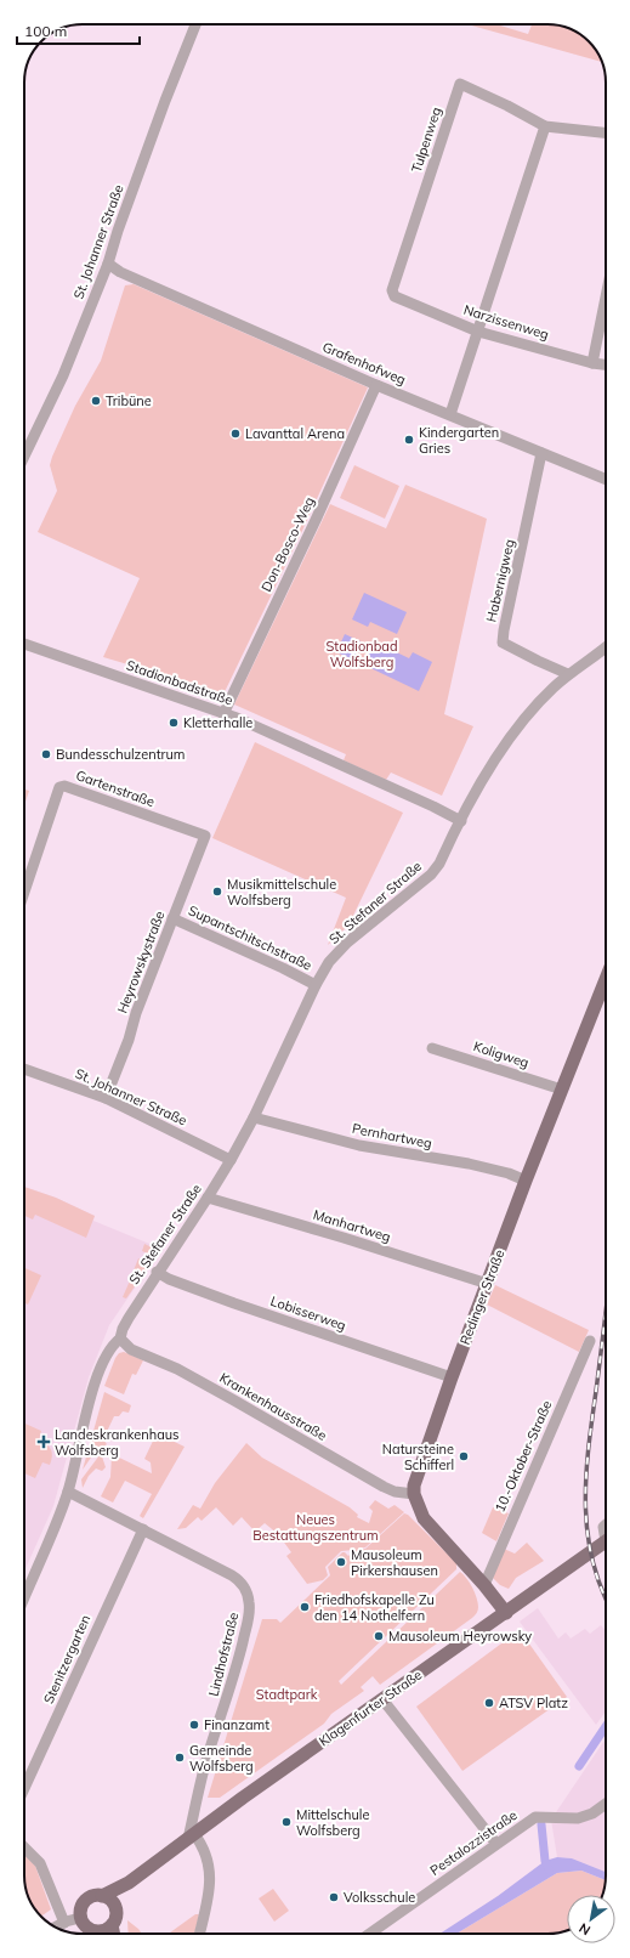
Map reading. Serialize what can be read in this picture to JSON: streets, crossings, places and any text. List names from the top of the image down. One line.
{"streets":{"main road":["Redinger Straße","Klagenfurter Straße"],"street":["Tulpenweg","St. Johanner Straße","Narzissenweg","Grafenhofweg","Don-Bosco-Weg","Habernigweg","Stadionbadstraße","Gartenstraße","St. Stefaner Straße","Supantschitschstraße","Heyrowskystraße","Koligweg","Pernhartweg","Manhartweg","Lobisserweg","Krankenhausstraße","10.-Oktober-Straße","Lindhofstraße","Stenitzergarten","Pestalozzistraße"]},"crossings":[["Tulpenweg","Narzissenweg"],["St. Johanner Straße","Grafenhofweg"],["St. Johanner Straße","St. Stefaner Straße"],["St. Johanner Straße","Heyrowskystraße"],["Grafenhofweg","Don-Bosco-Weg"],["Grafenhofweg","Habernigweg"],["Don-Bosco-Weg","Stadionbadstraße"],["Habernigweg","St. Stefaner Straße"],["Stadionbadstraße","St. Stefaner Straße"],["Gartenstraße","Heyrowskystraße"],["St. Stefaner Straße","Supantschitschstraße"],["St. Stefaner Straße","Pernhartweg"],["St. Stefaner Straße","Manhartweg"],["St. Stefaner Straße","Lobisserweg"],["St. Stefaner Straße","Krankenhausstraße"],["St. Stefaner Straße","Lindhofstraße"],["Supantschitschstraße","Heyrowskystraße"],["Koligweg","Redinger Straße"],["Pernhartweg","Redinger Straße"],["Manhartweg","Redinger Straße"],["Redinger Straße","Lobisserweg"],["Redinger Straße","Krankenhausstraße"],["Lindhofstraße","Stenitzergarten"],["Lindhofstraße","Klagenfurter Straße"]],"parks":["Stadionbad Wolfsberg","Neues Bestattungszentrum","Stadtpark"],"places":{"other":["Tribüne","Lavanttal Arena","Kindergarten Gries","Kletterhalle","Bundesschulzentrum","Musikmittelschule Wolfsberg","Natursteine Schifferl","Mausoleum Pirkershausen","Friedhofskapelle Zu den 14 Nothelfern","Mausoleum Heyrowsky","ATSV Platz","Finanzamt","Gemeinde Wolfsberg","Mittelschule Wolfsberg","Volksschule"],"health":["Landeskrankenhaus Wolfsberg"]},"scale_bar":"100 m","north":"bottom left"}
